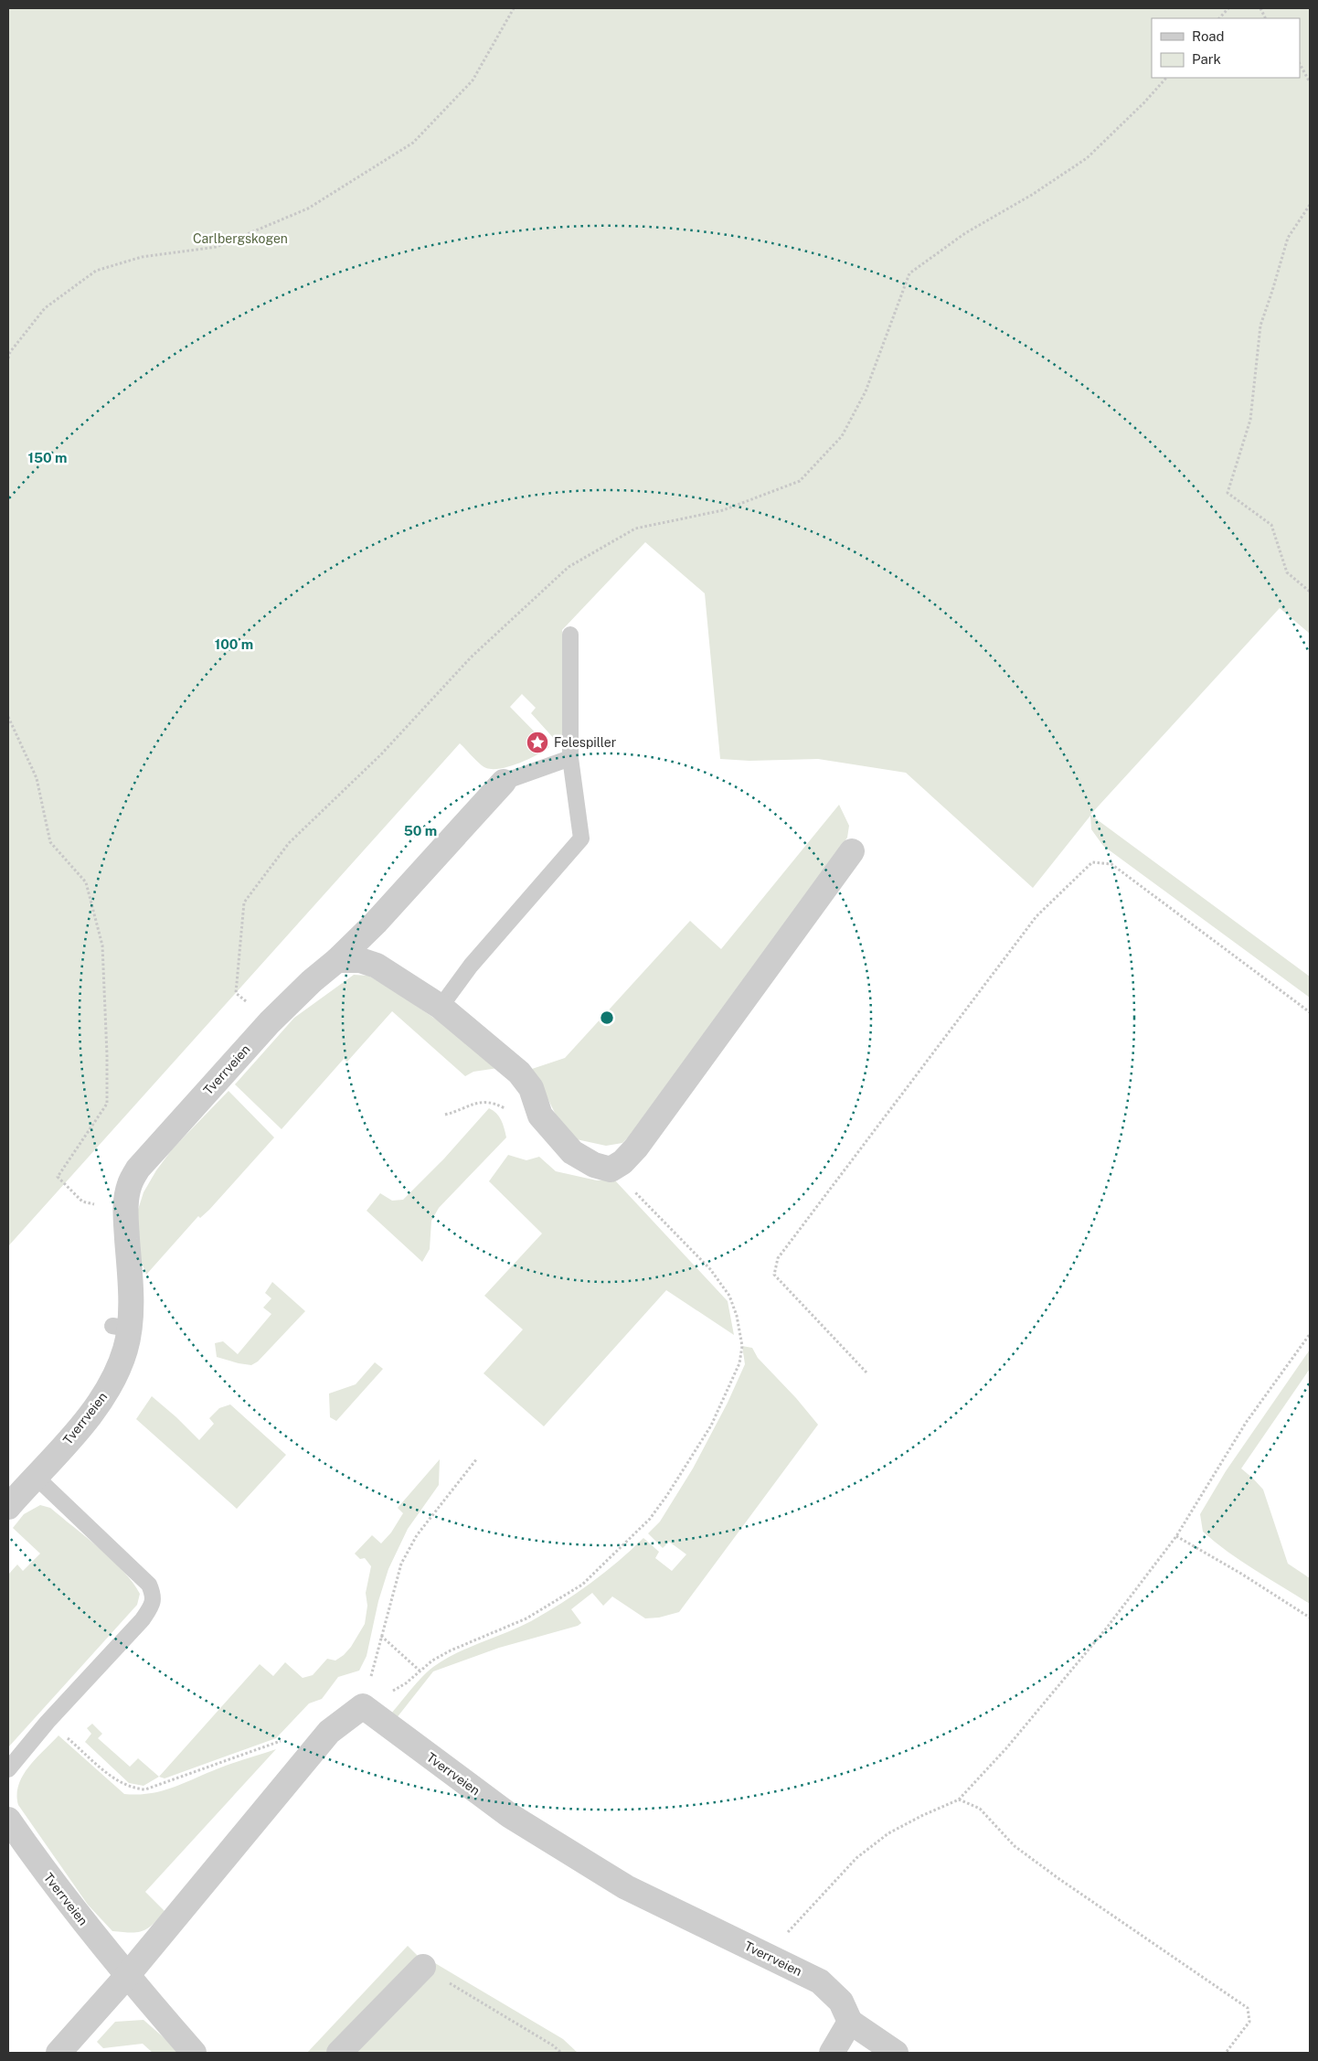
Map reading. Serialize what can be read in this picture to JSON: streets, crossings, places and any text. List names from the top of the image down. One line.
{"streets":{"street":["Tverrveien"]},"parks":["Carlbergskogen"],"places":{"place":["Felespiller"]},"legend":["Road","Park"],"rings":["150 m","100 m","50 m"]}
